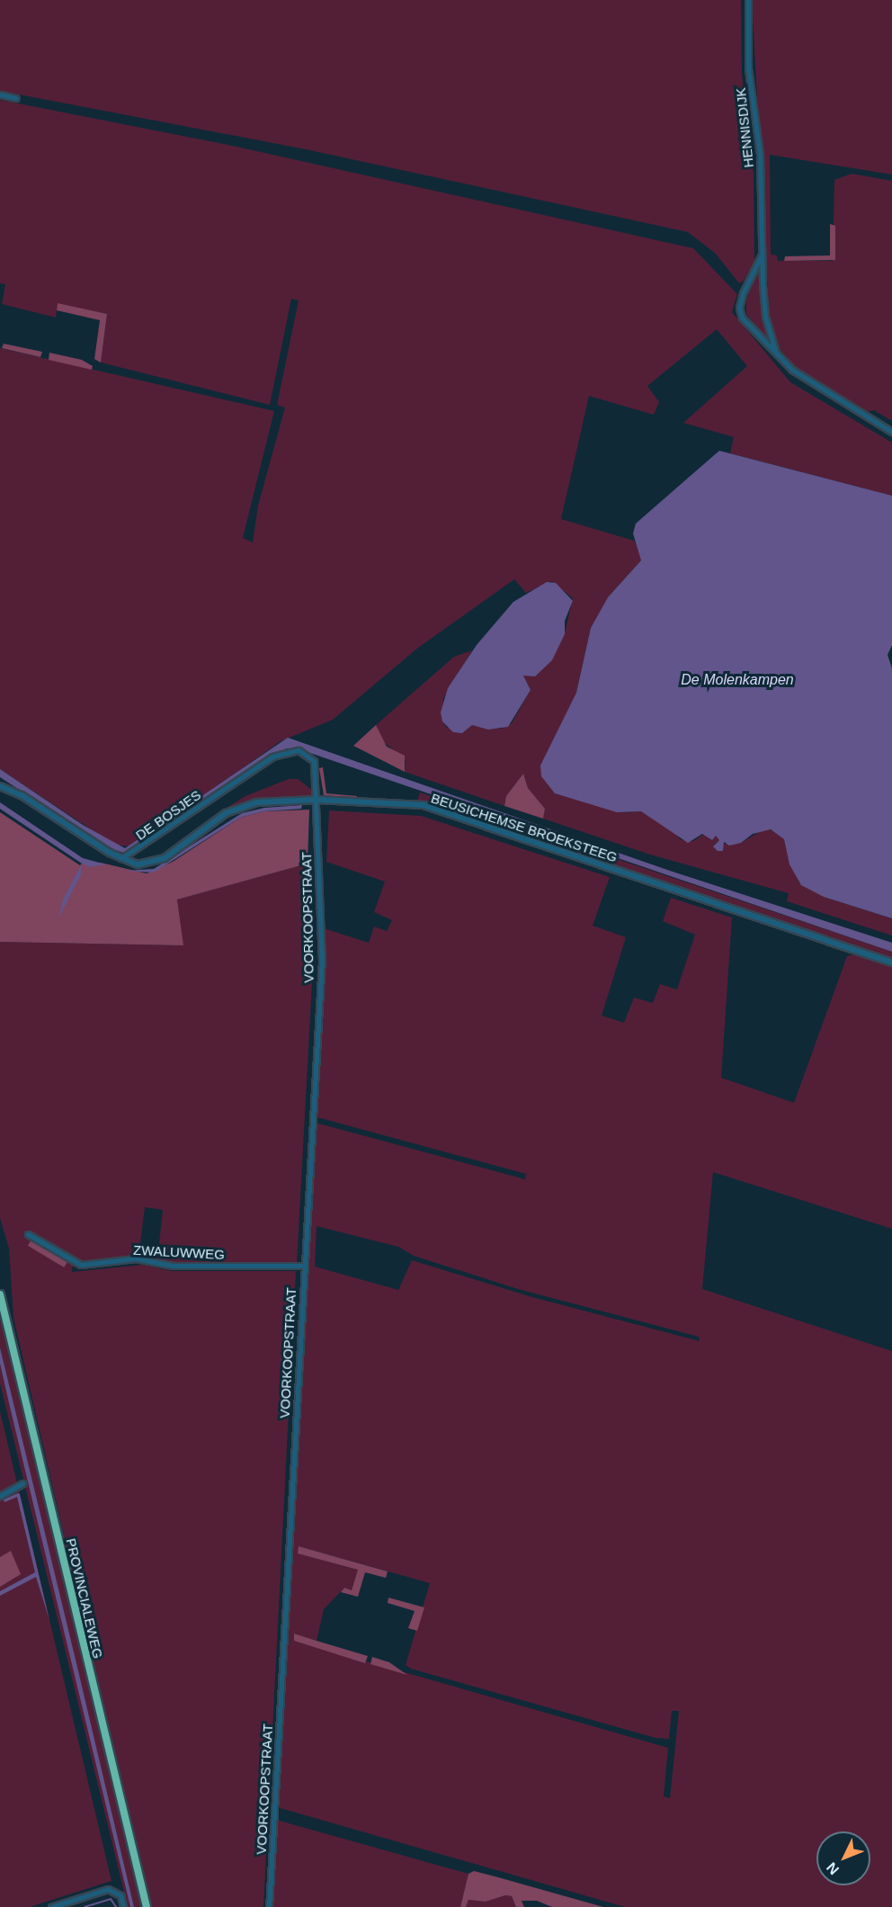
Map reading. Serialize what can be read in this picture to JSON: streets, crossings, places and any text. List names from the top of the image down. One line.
{"streets":{"highway":["PROVINCIALEWEG"],"street":["HENNISDIJK","DE BOSJES","BEUSICHEMSE BROEKSTEEG","VOORKOOPSTRAAT","ZWALUWWEG"]},"crossings":[["DE BOSJES","BEUSICHEMSE BROEKSTEEG"],["DE BOSJES","VOORKOOPSTRAAT"],["BEUSICHEMSE BROEKSTEEG","VOORKOOPSTRAAT"],["VOORKOOPSTRAAT","ZWALUWWEG"]],"water":["De Molenkampen"],"north":"bottom left"}
